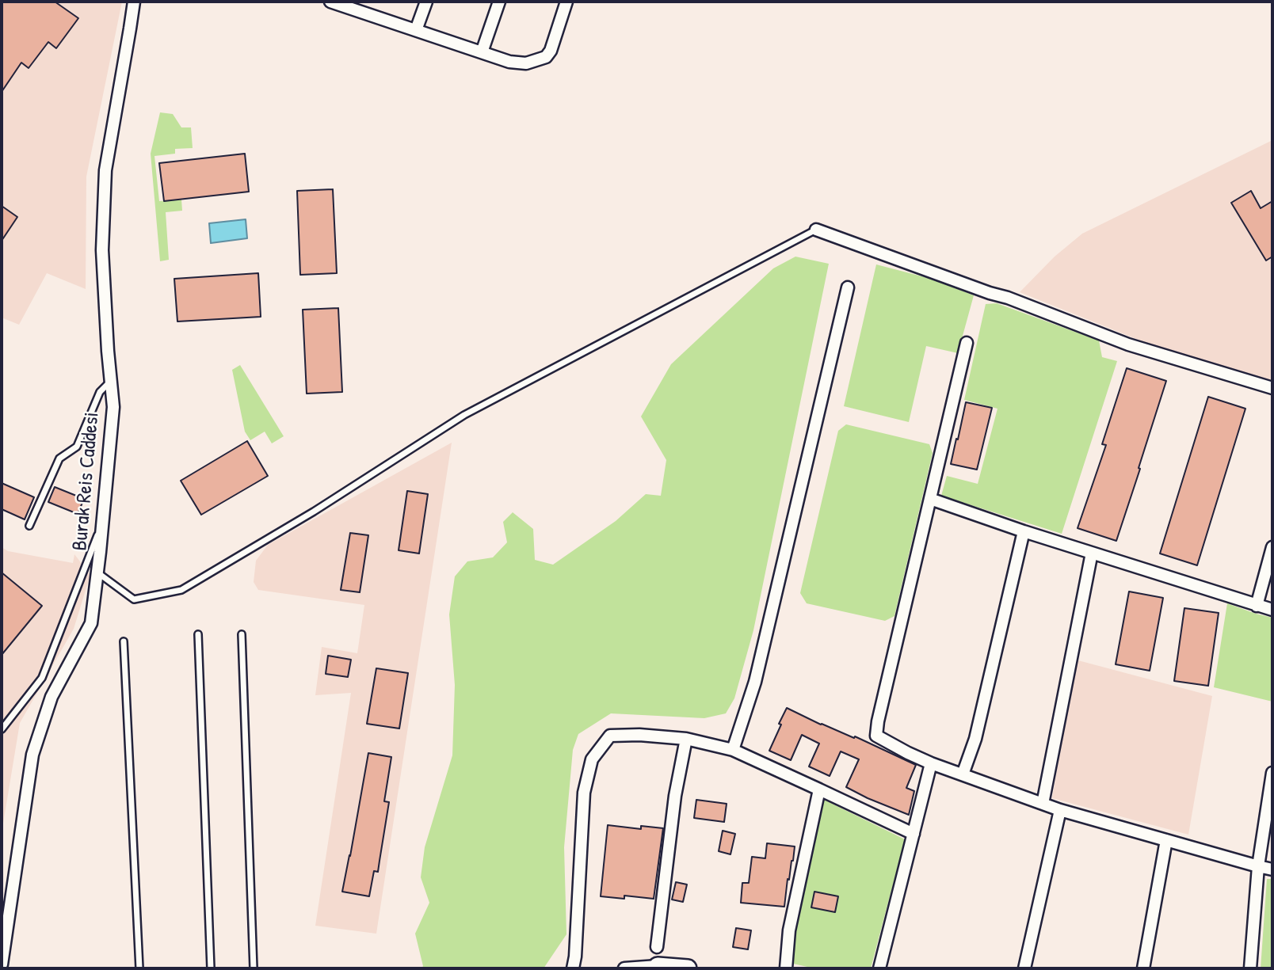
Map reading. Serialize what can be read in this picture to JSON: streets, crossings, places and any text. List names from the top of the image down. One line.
{"streets":{"street":["Burak Reis Caddesi"]}}
